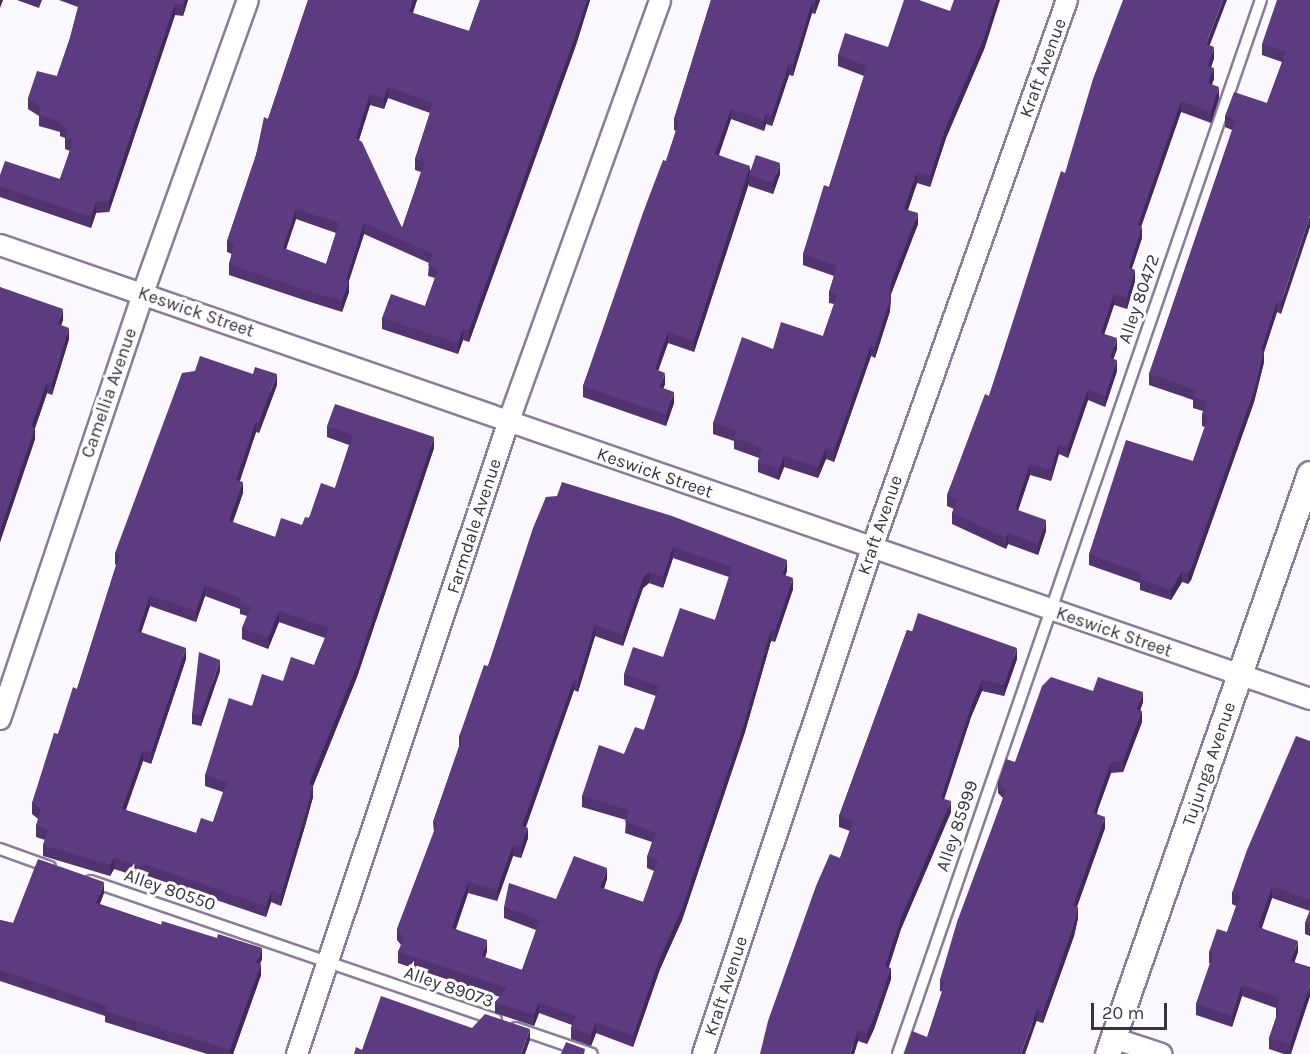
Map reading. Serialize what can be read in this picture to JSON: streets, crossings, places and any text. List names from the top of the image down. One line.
{"streets":{"street":["Kraft Avenue","Keswick Street","Camellia Avenue","Farmdale Avenue","Tujunga Avenue"],"lane":["Alley 80472","Alley 85999","Alley 80550","Alley 89073"]},"crossings":[["Kraft Avenue","Keswick Street"],["Alley 80472","Keswick Street"],["Alley 80472","Alley 85999"],["Keswick Street","Camellia Avenue"],["Keswick Street","Farmdale Avenue"],["Keswick Street","Tujunga Avenue"],["Keswick Street","Alley 85999"],["Farmdale Avenue","Alley 80550"],["Farmdale Avenue","Alley 89073"],["Alley 80550","Alley 89073"]],"scale_bar":"20 m"}
